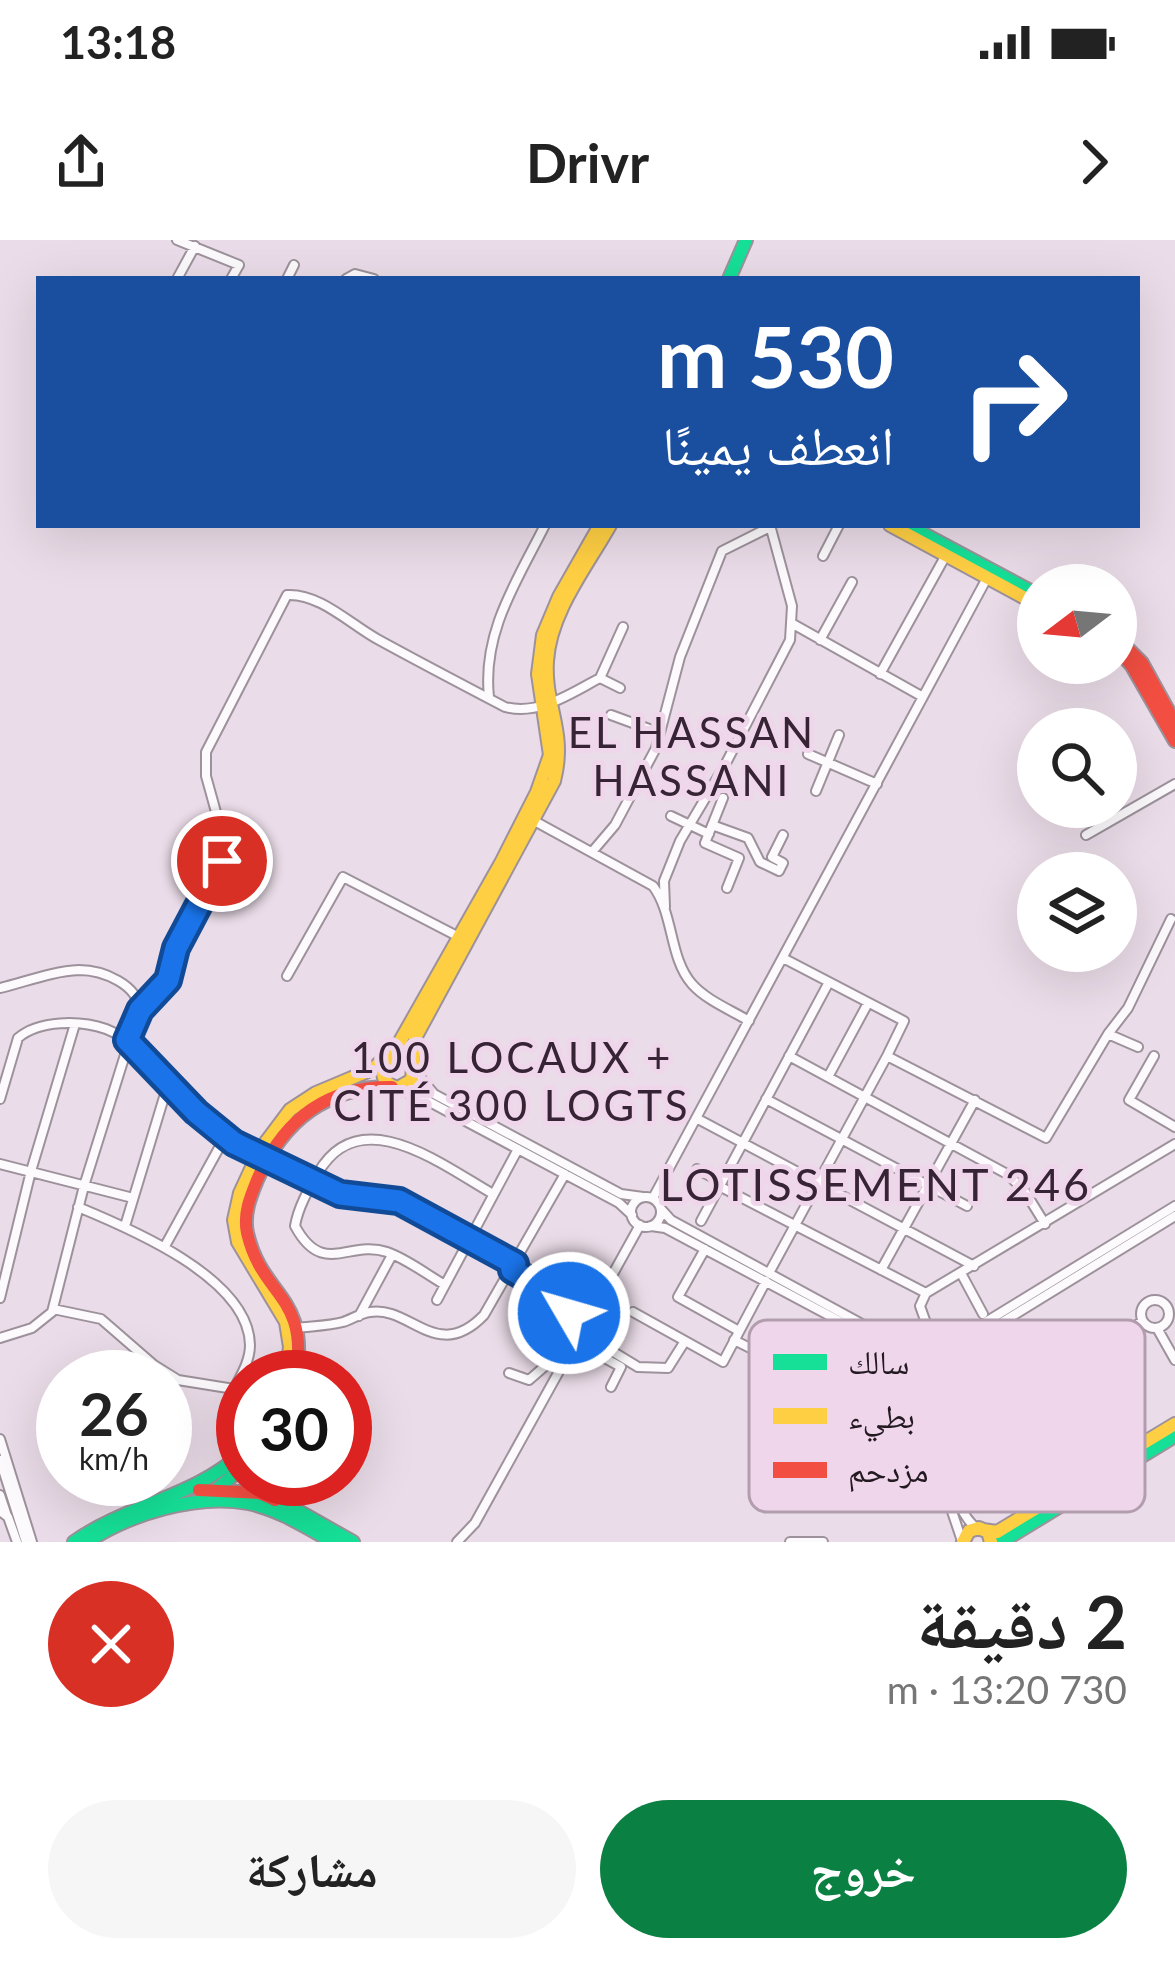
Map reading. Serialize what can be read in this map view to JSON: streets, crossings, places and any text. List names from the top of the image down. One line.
{"districts":["EL HASSAN HASSANI","100 LOCAUX + CITÉ 300 LOGTS","LOTISSEMENT 246"],"legend":["سالك","بطيء","مزدحم"],"north":"left","page":{"status":"13:18","header":"Drivr","turn":["530 m","انعطف يمينًا"],"speed":"26 km/h","limit":"30","heading":["2 دقيقة","730 m · 13:20"],"buttons":["خروج","مشاركة"]}}
